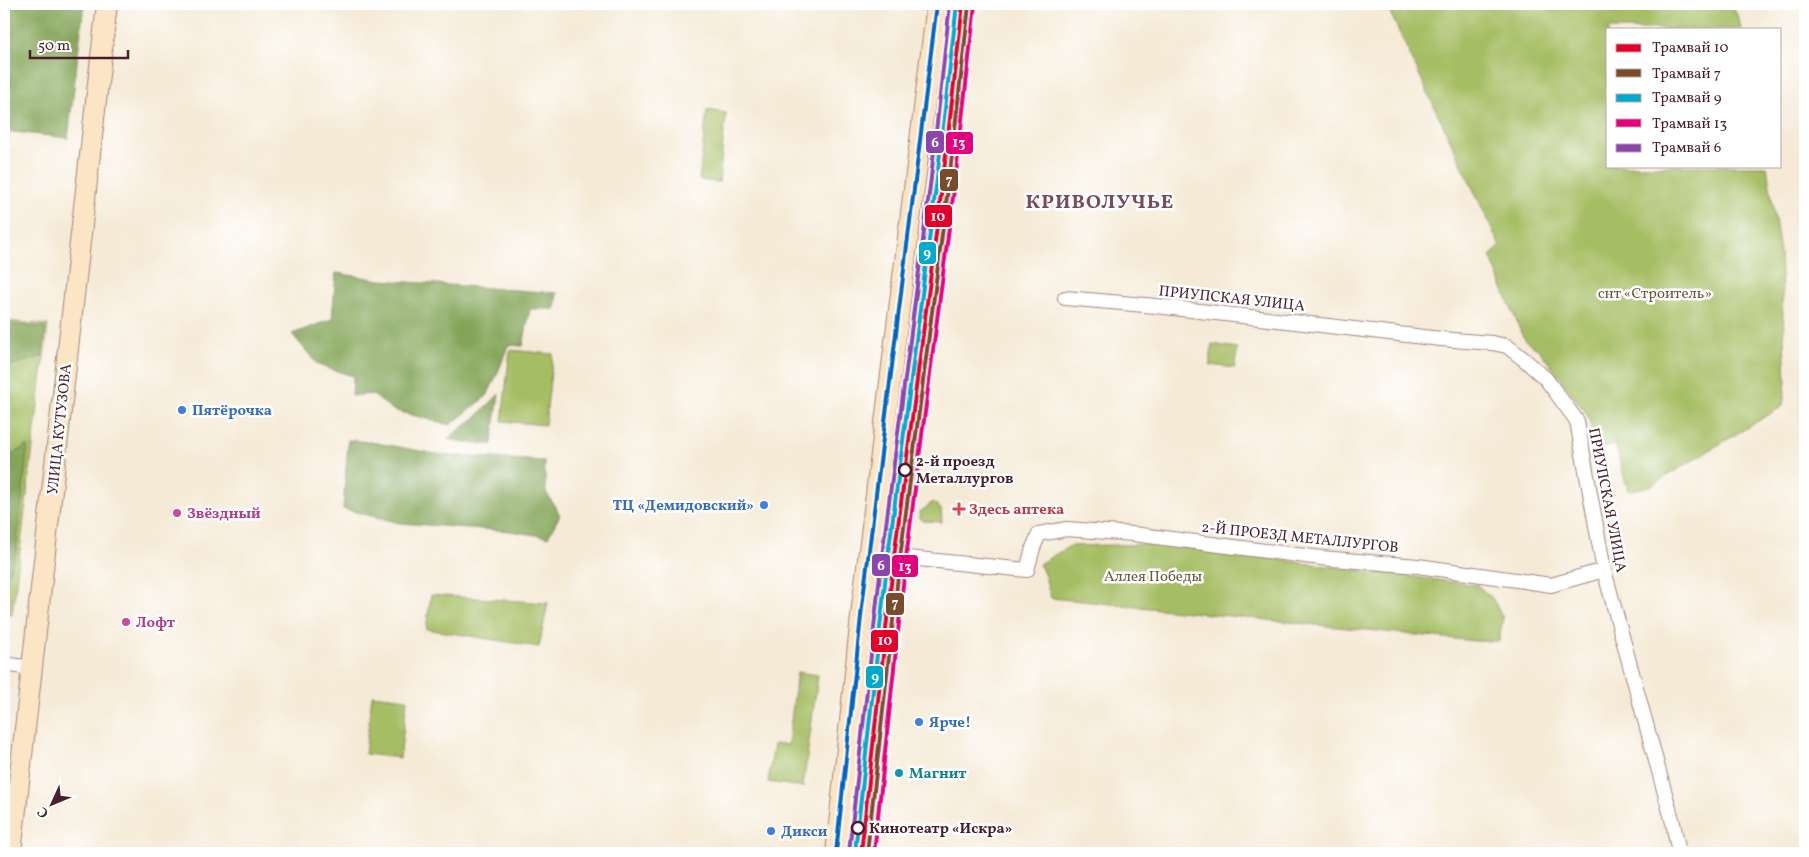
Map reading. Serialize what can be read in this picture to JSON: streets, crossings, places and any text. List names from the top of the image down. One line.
{"streets":{"main road":["УЛИЦА КУТУЗОВА"],"street":["ПРИУПСКАЯ УЛИЦА","2-Й ПРОЕЗД МЕТАЛЛУРГОВ"]},"crossings":[["ПРИУПСКАЯ УЛИЦА","2-Й ПРОЕЗД МЕТАЛЛУРГОВ"]],"districts":["КРИВОЛУЧЬЕ"],"parks":["снт «Строитель»","Аллея Победы"],"places":{"other":["Пятёрочка","2-й проезд Металлургов","ТЦ «Демидовский»","Звёздный","Лофт","Ярче!","Магнит","Кинотеатр «Искра»","Дикси"],"health":["Здесь аптека"]},"lines":["tram line 10","tram line 9","tram line 6","transit line 7","tram line 7","tram line 13"],"legend":["Трамвай 10","Трамвай 7","Трамвай 9","Трамвай 13","Трамвай 6"],"scale_bar":"50 m","north":"bottom left"}
